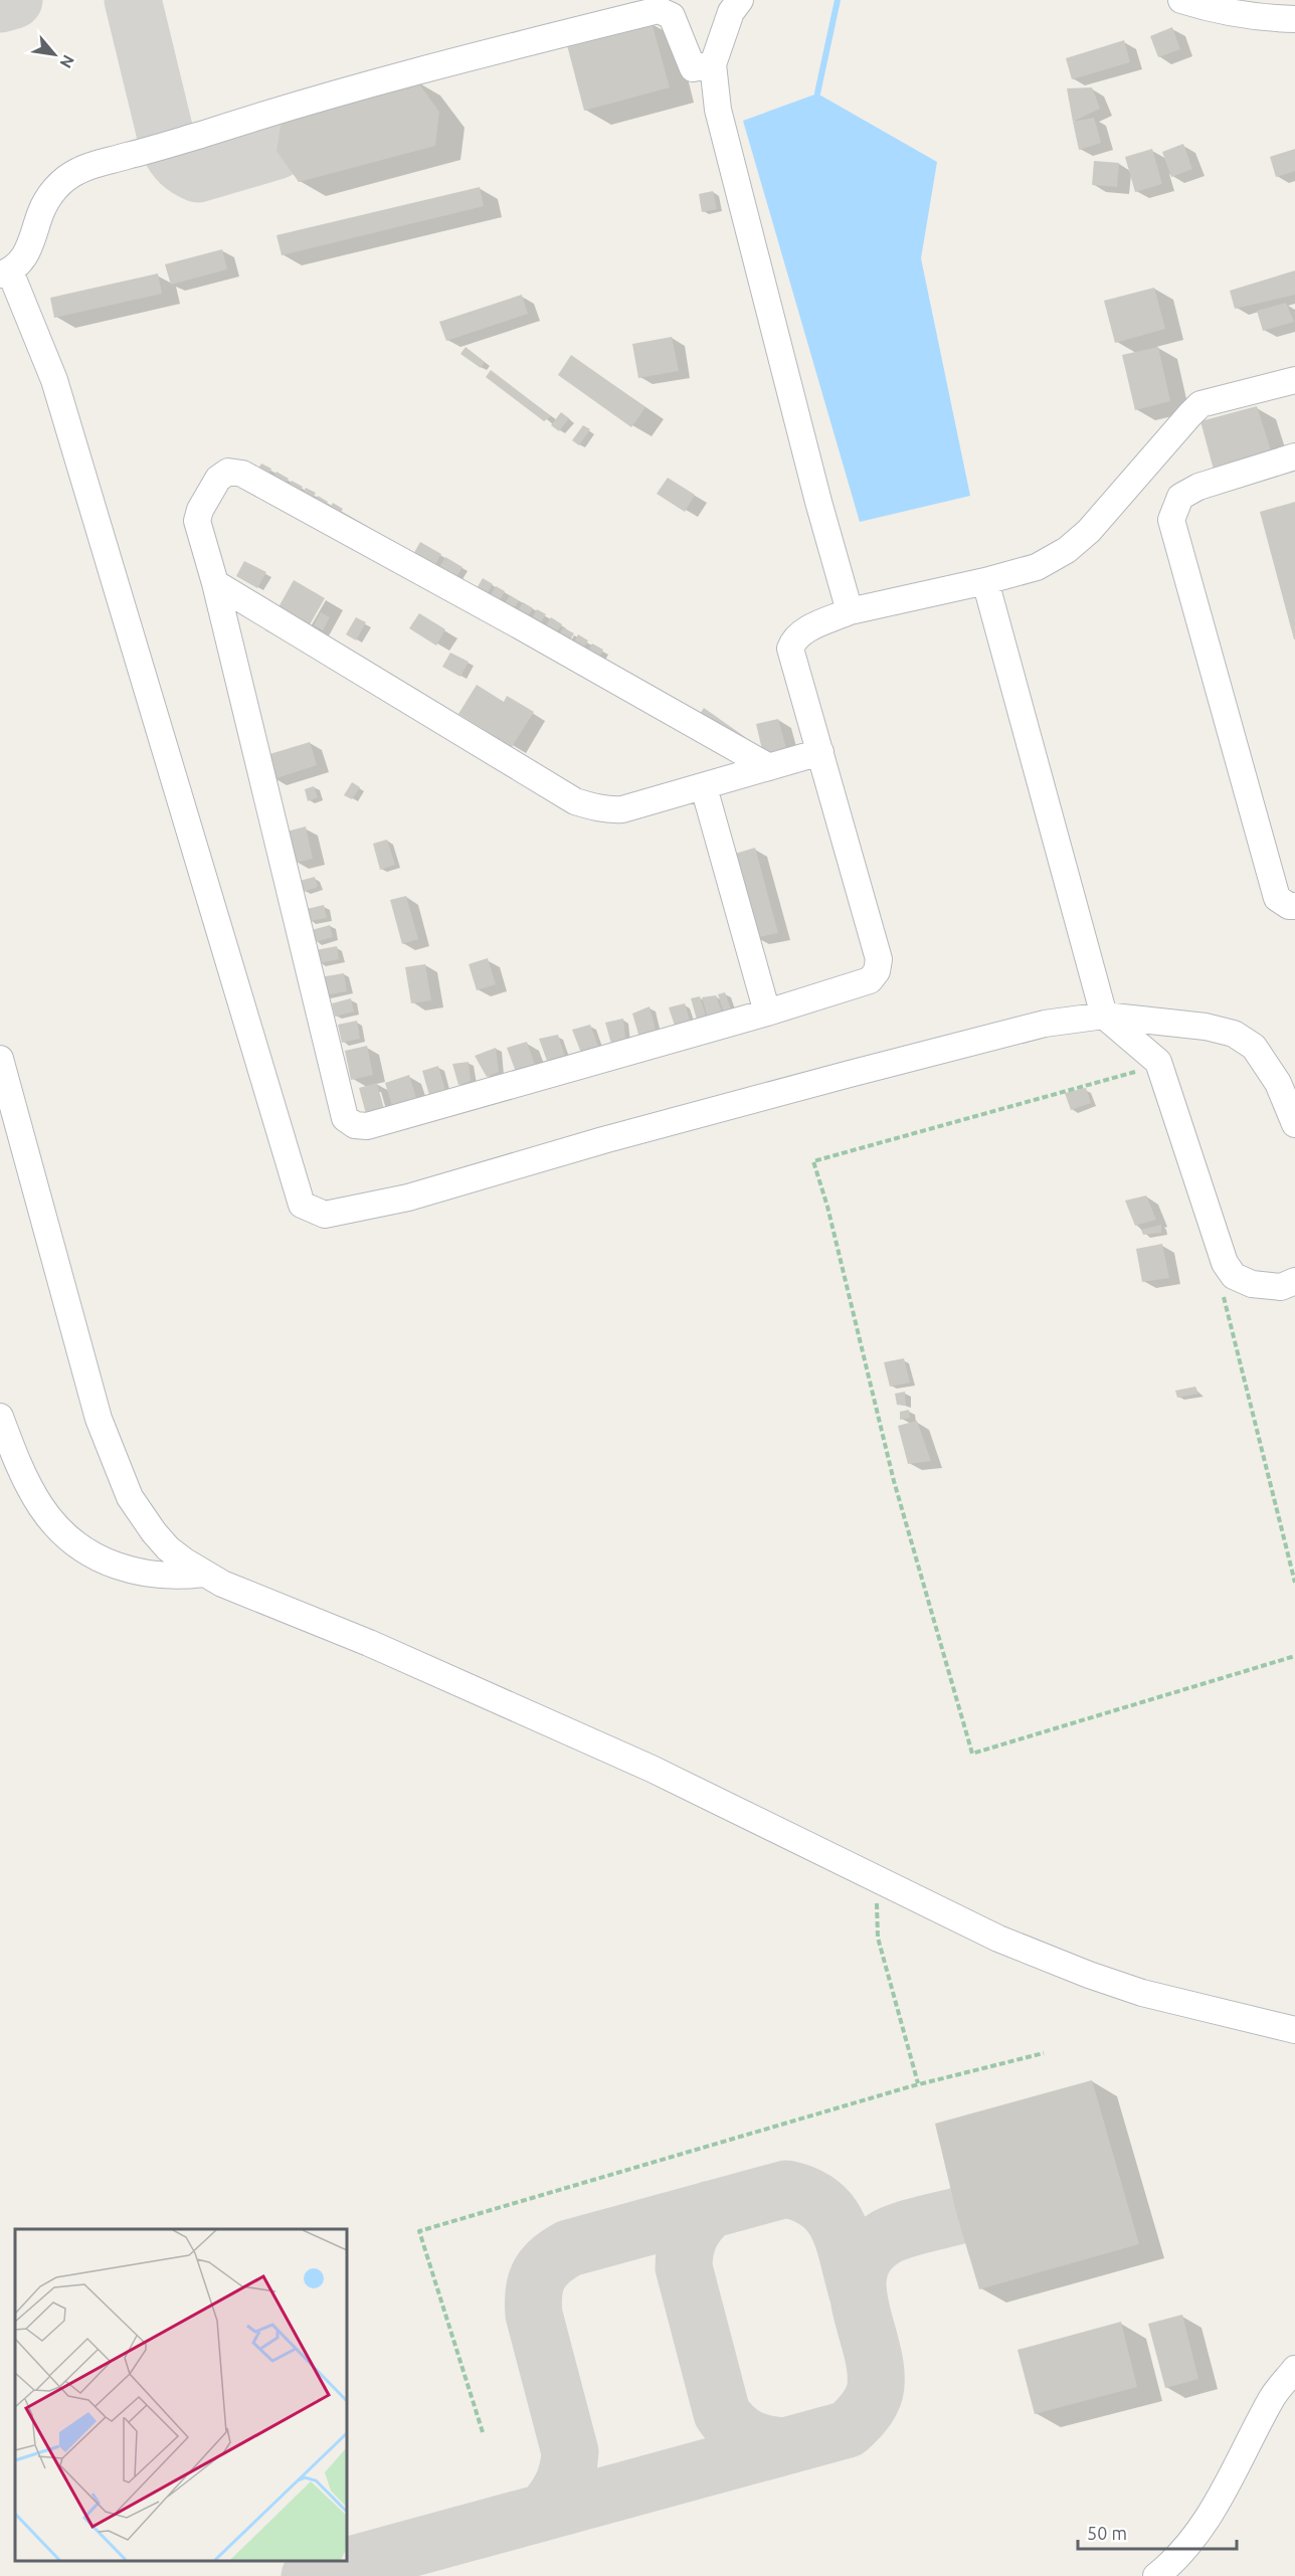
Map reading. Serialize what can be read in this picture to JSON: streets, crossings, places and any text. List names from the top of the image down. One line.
{"scale_bar":"50 m","north":"bottom right"}
